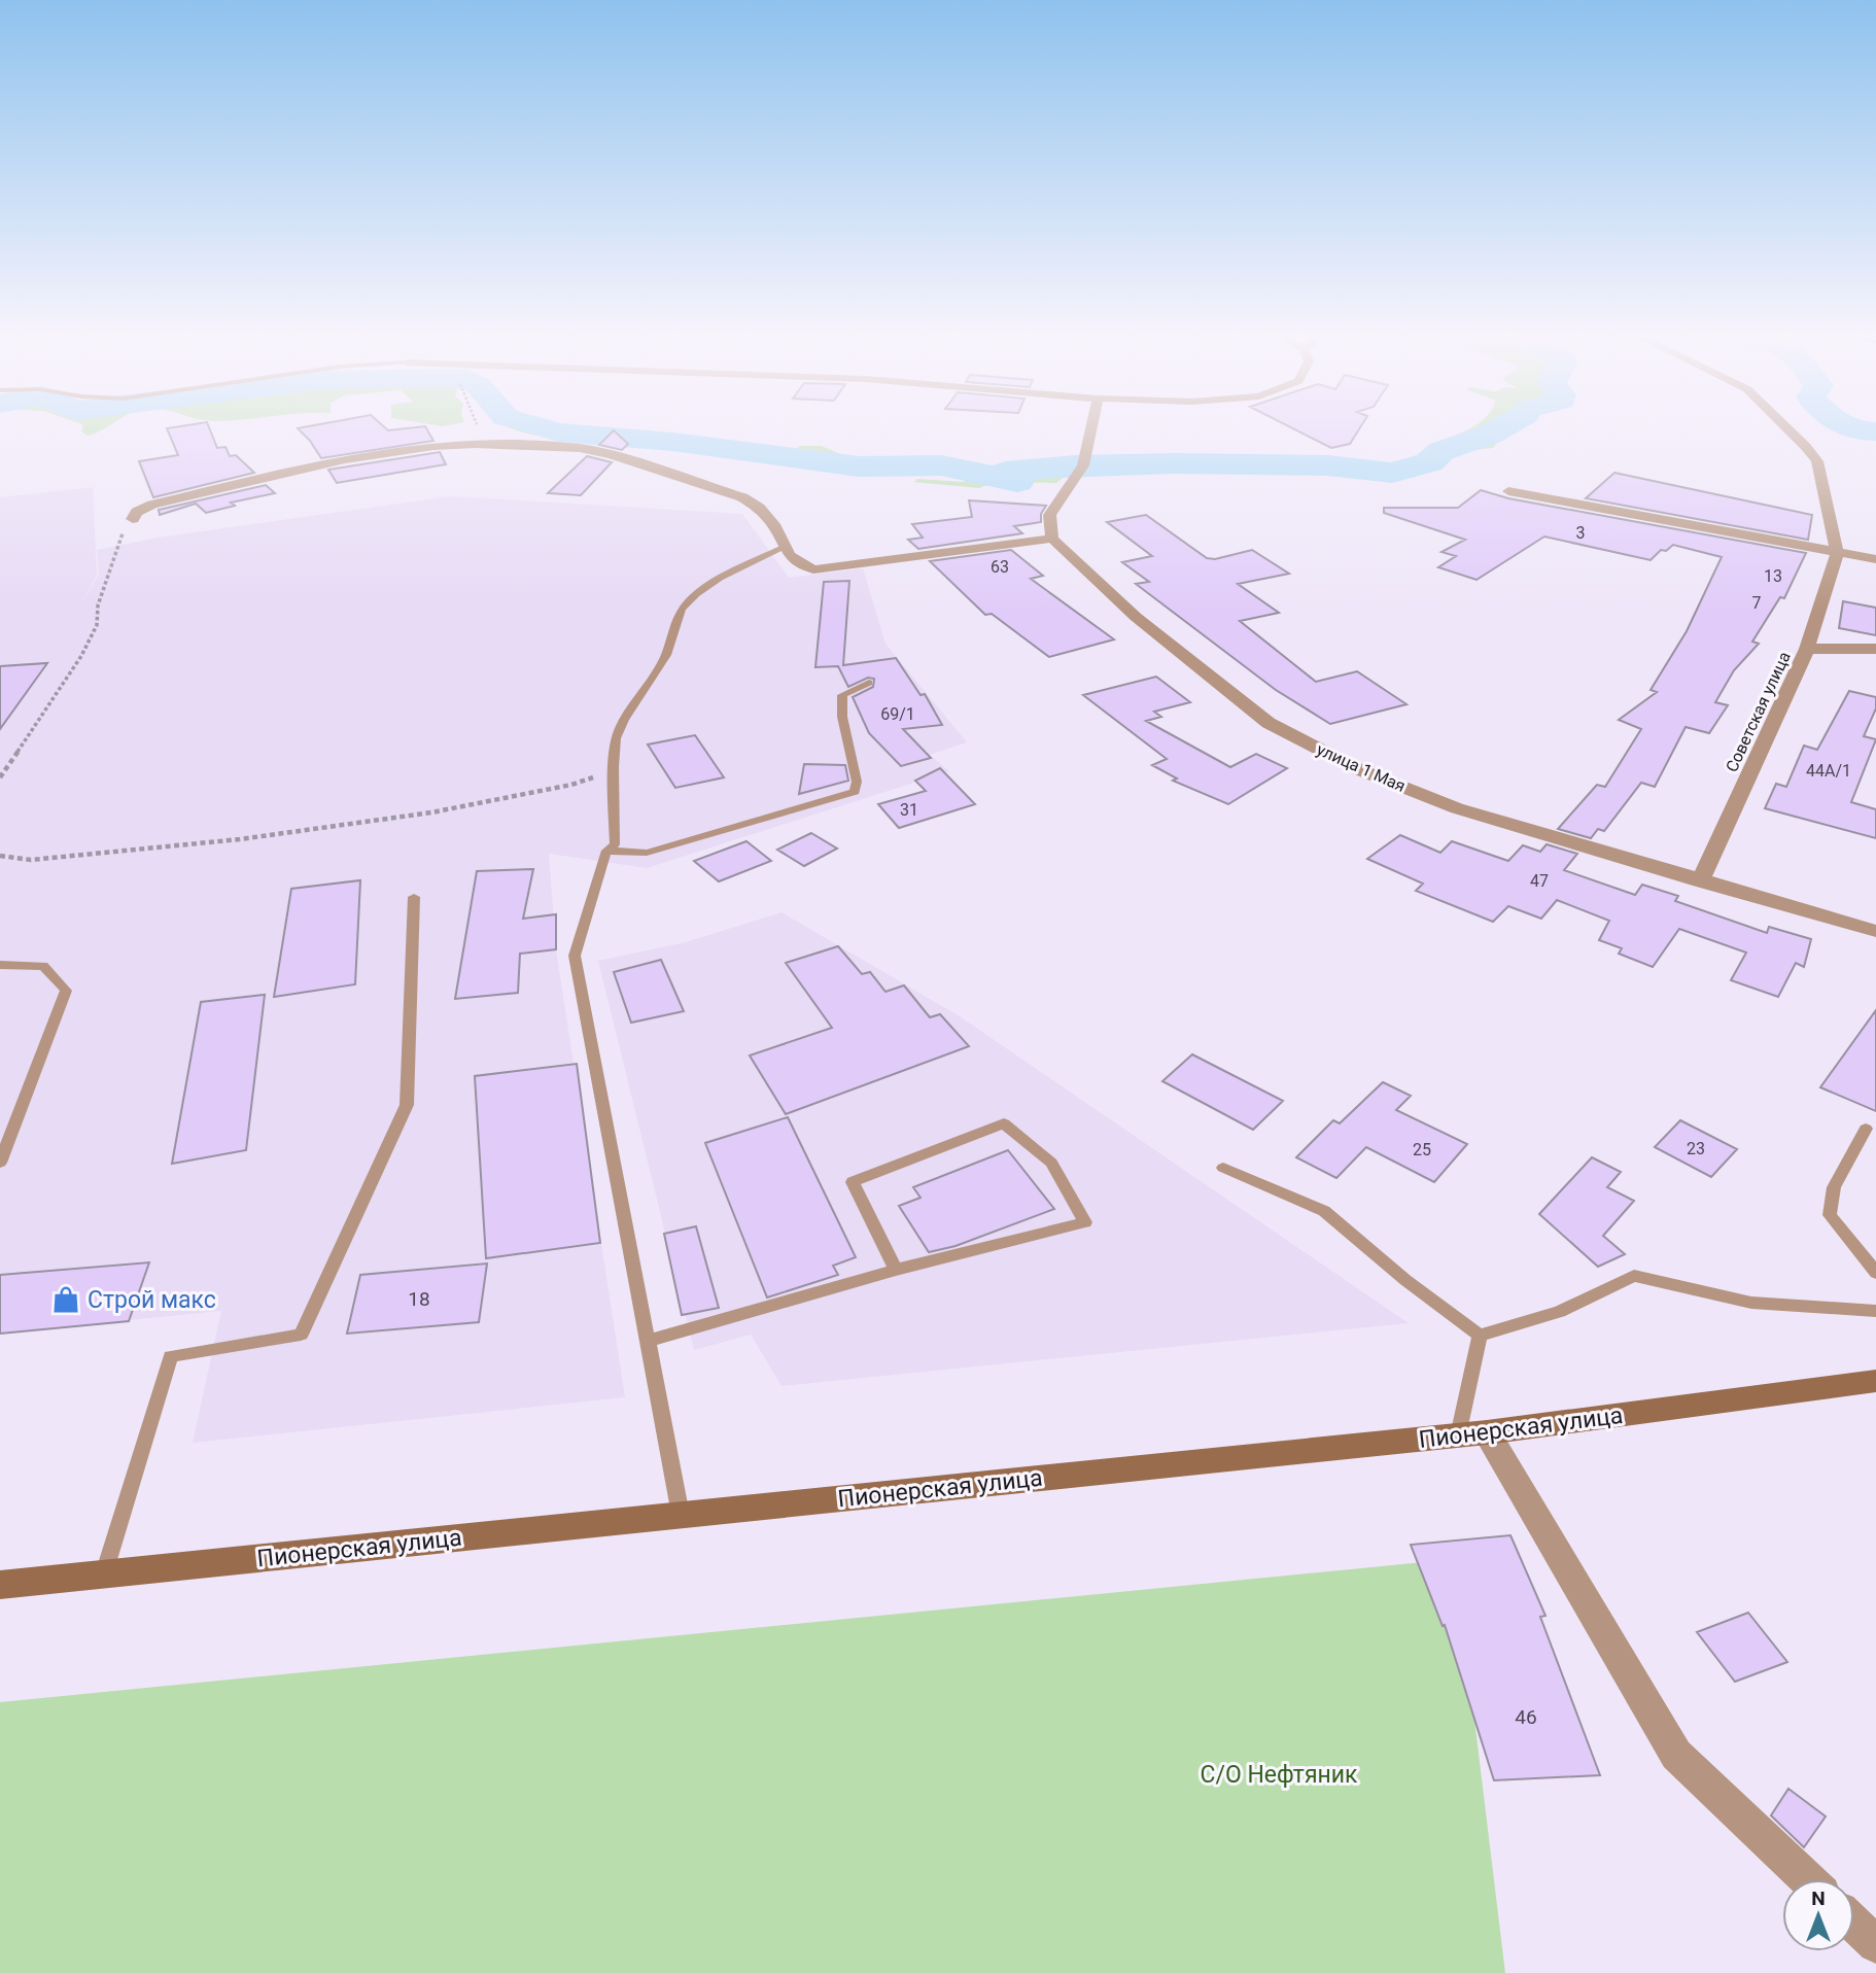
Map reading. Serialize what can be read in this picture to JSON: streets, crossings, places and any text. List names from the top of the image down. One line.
{"streets":{"main road":["Пионерская улица"],"street":["Советская улица","улица 1 Мая"]},"crossings":[["Советская улица","улица 1 Мая"]],"parks":["С/О Нефтяник"],"places":{"shop":["Строй макс"]},"house_numbers":["3","63","13","7","69/1","44А/1","31","47","23","25","18","46"],"north":"top"}
